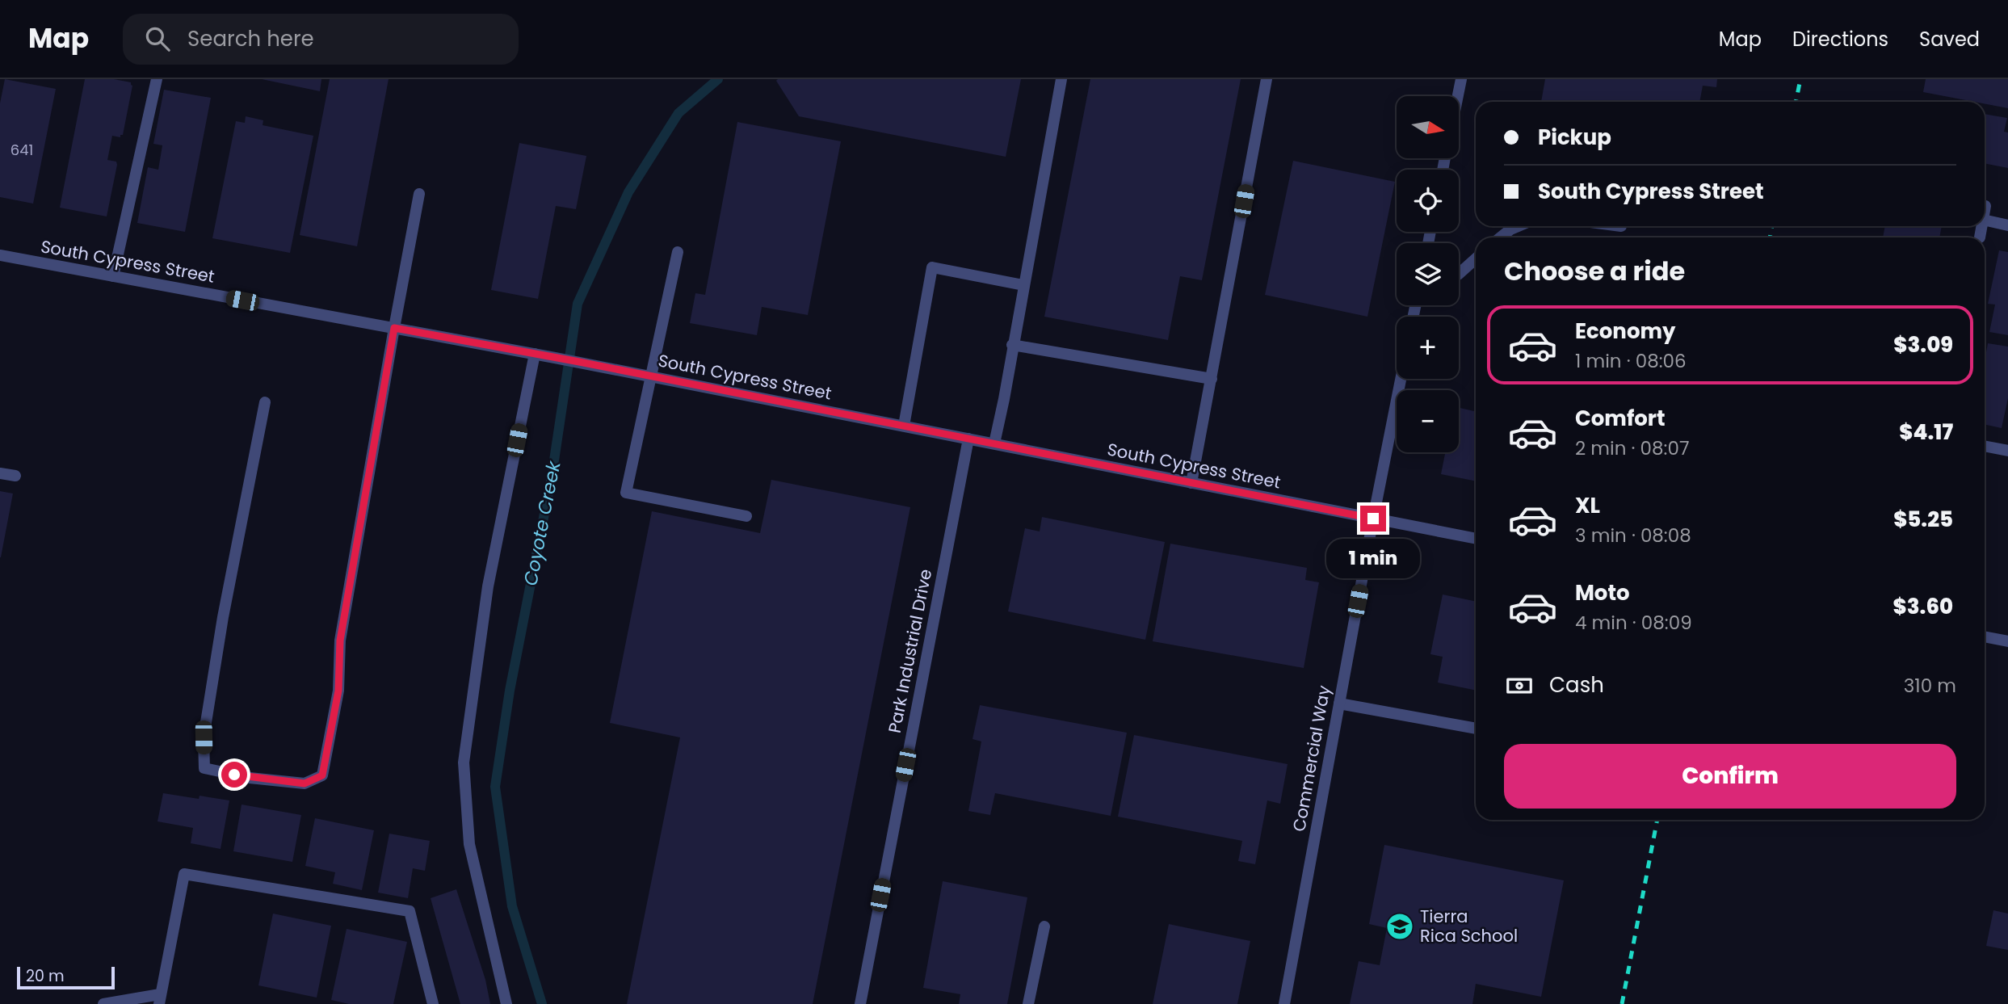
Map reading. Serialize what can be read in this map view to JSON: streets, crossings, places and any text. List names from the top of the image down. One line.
{"streets":{"street":["South Cypress Street","Park Industrial Drive","Commercial Way"]},"crossings":[["South Cypress Street","Park Industrial Drive"],["South Cypress Street","Commercial Way"]],"water":["Coyote Creek"],"places":{"school or university":["Tierra Rica School"]},"house_numbers":["641"],"scale_bar":"20 m","north":"right","page":{"header":"Map","search":"Search here","nav":["Map","Directions","Saved"],"map_buttons":["+","−"],"banner":["Pickup","South Cypress Street"],"heading":"Choose a ride","list":[{"name":"Economy","note":"1 min · 08:06","value":"$3.09"},{"name":"Comfort","note":"2 min · 08:07","value":"$4.17"},{"name":"XL","note":"3 min · 08:08","value":"$5.25"},{"name":"Moto","note":"4 min · 08:09","value":"$3.60"}],"bubble":"1 min","pay":["Cash","310 m"],"buttons":"Confirm","scale":"20 m"}}
